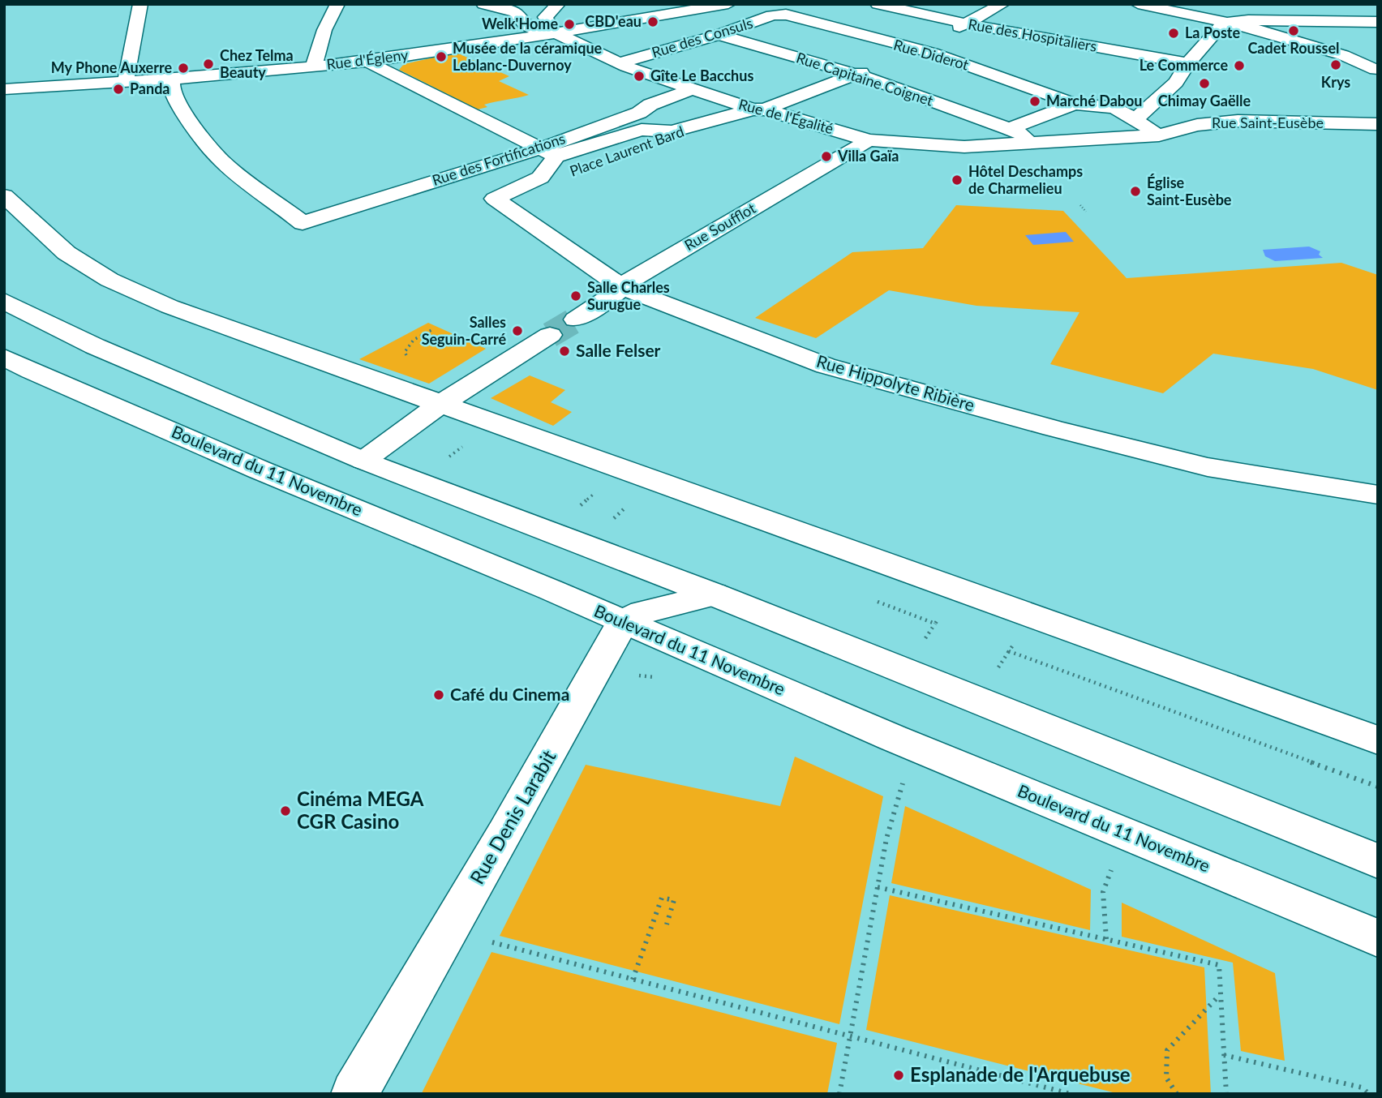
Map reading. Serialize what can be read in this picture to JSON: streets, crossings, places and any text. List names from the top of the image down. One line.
{"streets":{"street":["Rue des Hospitaliers","Rue des Consuls","Rue Diderot","Rue d'Égleny","Rue Capitaine Coignet","Rue de l'Égalité","Rue Saint-Eusèbe","Place Laurent Bard","Rue des Fortifications","Rue Soufflot","Rue Hippolyte Ribière","Boulevard du 11 Novembre","Rue Denis Larabit"]},"crossings":[["Rue des Consuls","Rue Diderot"],["Rue des Consuls","Rue Capitaine Coignet"],["Rue des Consuls","Rue de l'Égalité"],["Rue d'Égleny","Rue de l'Égalité"],["Rue d'Égleny","Rue des Fortifications"],["Rue Capitaine Coignet","Rue de l'Égalité"],["Rue de l'Égalité","Rue Saint-Eusèbe"],["Rue de l'Égalité","Rue Soufflot"],["Place Laurent Bard","Rue des Fortifications"],["Place Laurent Bard","Rue Hippolyte Ribière"],["Rue Soufflot","Rue Hippolyte Ribière"],["Boulevard du 11 Novembre","Rue Denis Larabit"]],"places":["CBD'eau","Welk'Home","Cadet Roussel","La Poste","Musée de la céramique Leblanc-Duvernoy","Chez Telma Beauty","Krys","Le Commerce","My Phone Auxerre","Gîte Le Bacchus","Chimay Gaëlle","Panda","Marché Dabou","Villa Gaïa","Hôtel Deschamps de Charmelieu","Église Saint-Eusèbe","Salle Charles Surugue","Salles Seguin-Carré","Salle Felser","Café du Cinema","Cinéma MEGA CGR Casino","Esplanade de l'Arquebuse"]}
